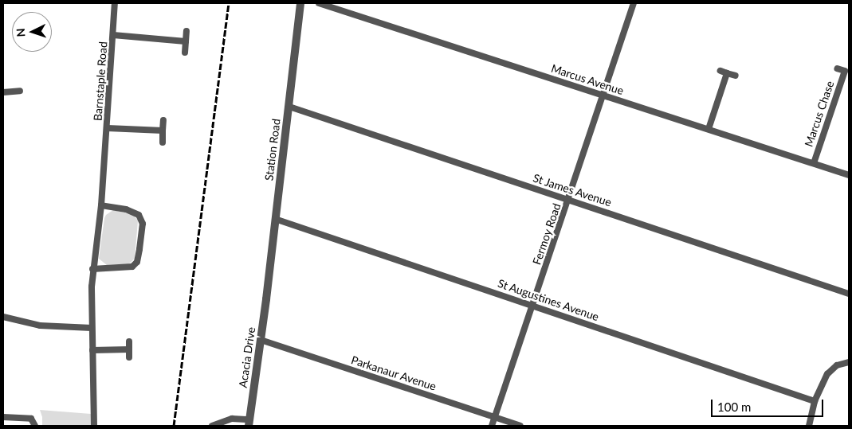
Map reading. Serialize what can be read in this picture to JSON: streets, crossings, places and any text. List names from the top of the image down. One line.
{"streets":{"street":["Marcus Avenue","Barnstaple Road","Marcus Chase","Station Road","St James Avenue","Fermoy Road","St Augustines Avenue","Acacia Drive","Parkanaur Avenue"]},"crossings":[["Marcus Avenue","Marcus Chase"],["Marcus Avenue","Fermoy Road"],["Station Road","St James Avenue"],["Station Road","St Augustines Avenue"],["Station Road","Acacia Drive"],["St James Avenue","Fermoy Road"],["Fermoy Road","St Augustines Avenue"],["Fermoy Road","Parkanaur Avenue"],["Acacia Drive","Parkanaur Avenue"]],"scale_bar":"100 m","north":"left"}
